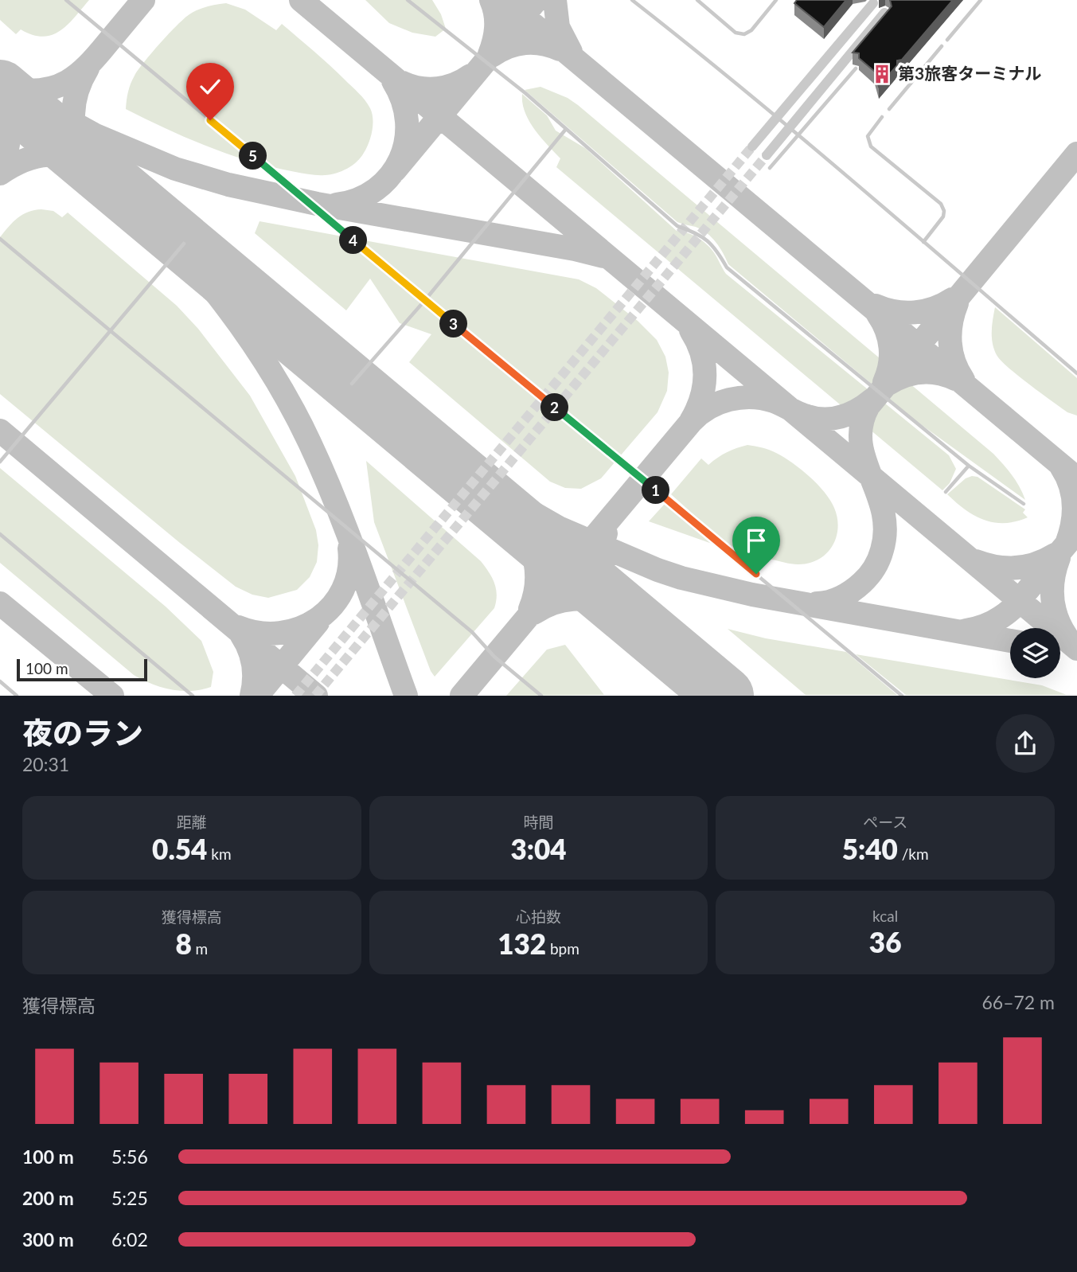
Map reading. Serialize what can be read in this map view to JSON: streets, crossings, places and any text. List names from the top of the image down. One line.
{"places":{"building":["第3旅客ターミナル"]},"scale_bar":"100 m","page":{"pins":["5","4","3","2","1"],"scale":"100 m","heading":["夜のラン","20:31"],"stats":[["距離","0.54 km"],["時間","3:04"],["ペース","5:40 /km"],["獲得標高","8 m"],["心拍数","132 bpm"],["kcal","36"]],"chart":["獲得標高","66–72 m"],"list":[{"name":"100 m","note":"5:56"},{"name":"200 m","note":"5:25"},{"name":"300 m","note":"6:02"}]}}
